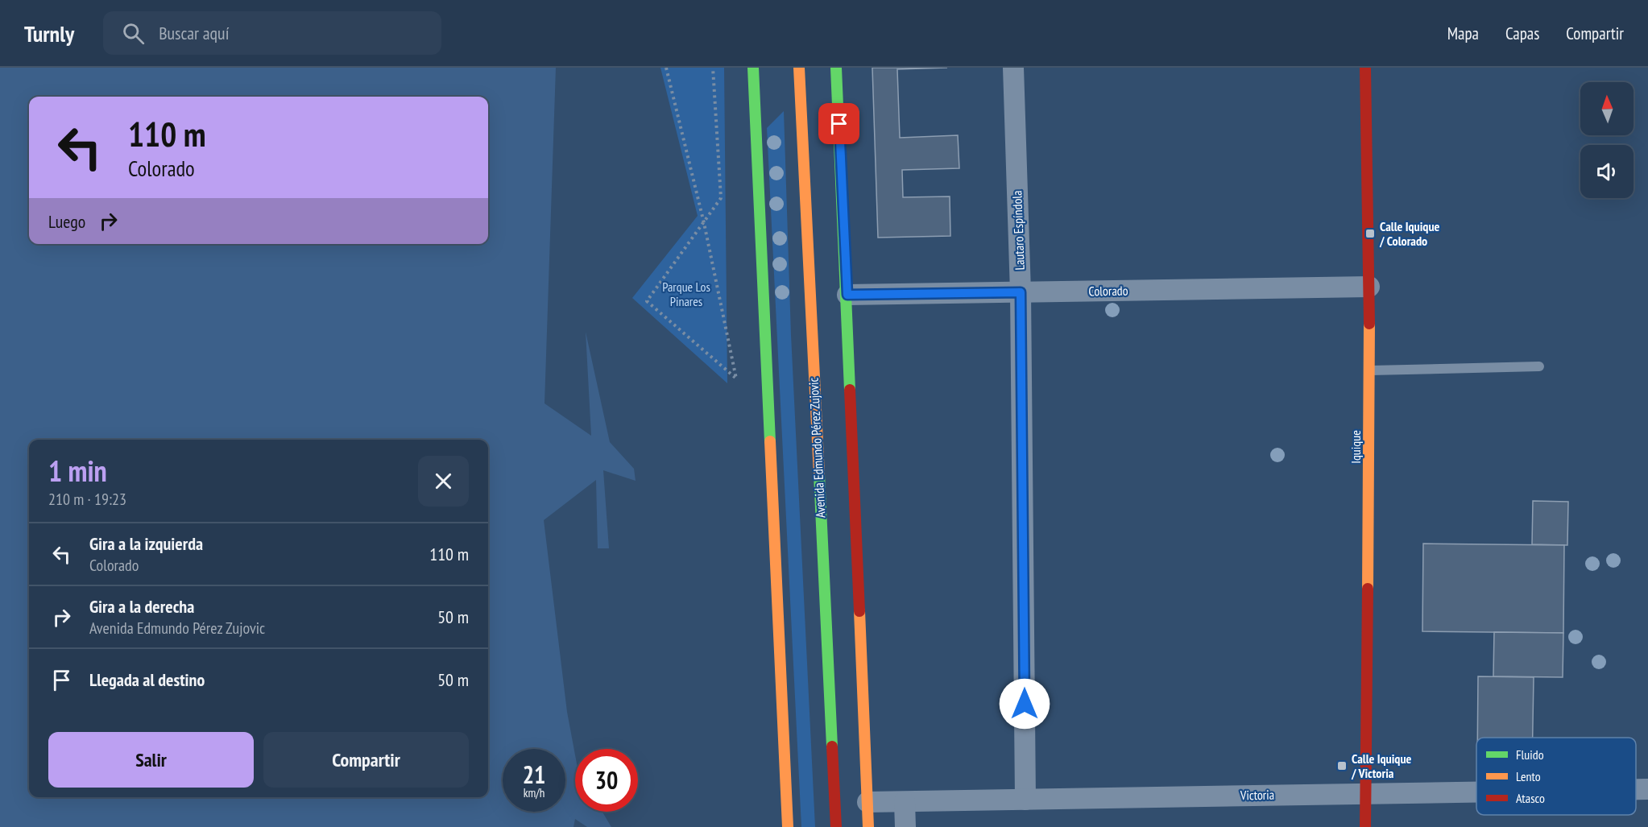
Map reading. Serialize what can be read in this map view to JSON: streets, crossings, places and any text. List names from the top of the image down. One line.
{"streets":{"main road":["Iquique","Avenida Edmundo Pérez Zujovic"],"street":["Lautaro Espíndola","Colorado","Victoria"]},"crossings":[["Lautaro Espíndola","Colorado"],["Lautaro Espíndola","Victoria"],["Colorado","Iquique"],["Iquique","Victoria"]],"parks":["Parque Los Pinares"],"places":{"transit":["Calle Iquique / Colorado","Calle Iquique / Victoria"]},"legend":["Fluido","Lento","Atasco"],"north":"top","page":{"header":"Turnly","search":"Buscar aquí","nav":["Mapa","Capas","Compartir"],"turn":["110 m","Colorado"],"then":"Luego","heading":["1 min","210 m · 19:23"],"list":[{"name":"Gira a la izquierda","note":"Colorado","value":"110 m"},{"name":"Gira a la derecha","note":"Avenida Edmundo Pérez Zujovic","value":"50 m"},{"name":"Llegada al destino","value":"50 m"}],"buttons":["Salir","Compartir"],"speed":"21 km/h","limit":"30"}}
